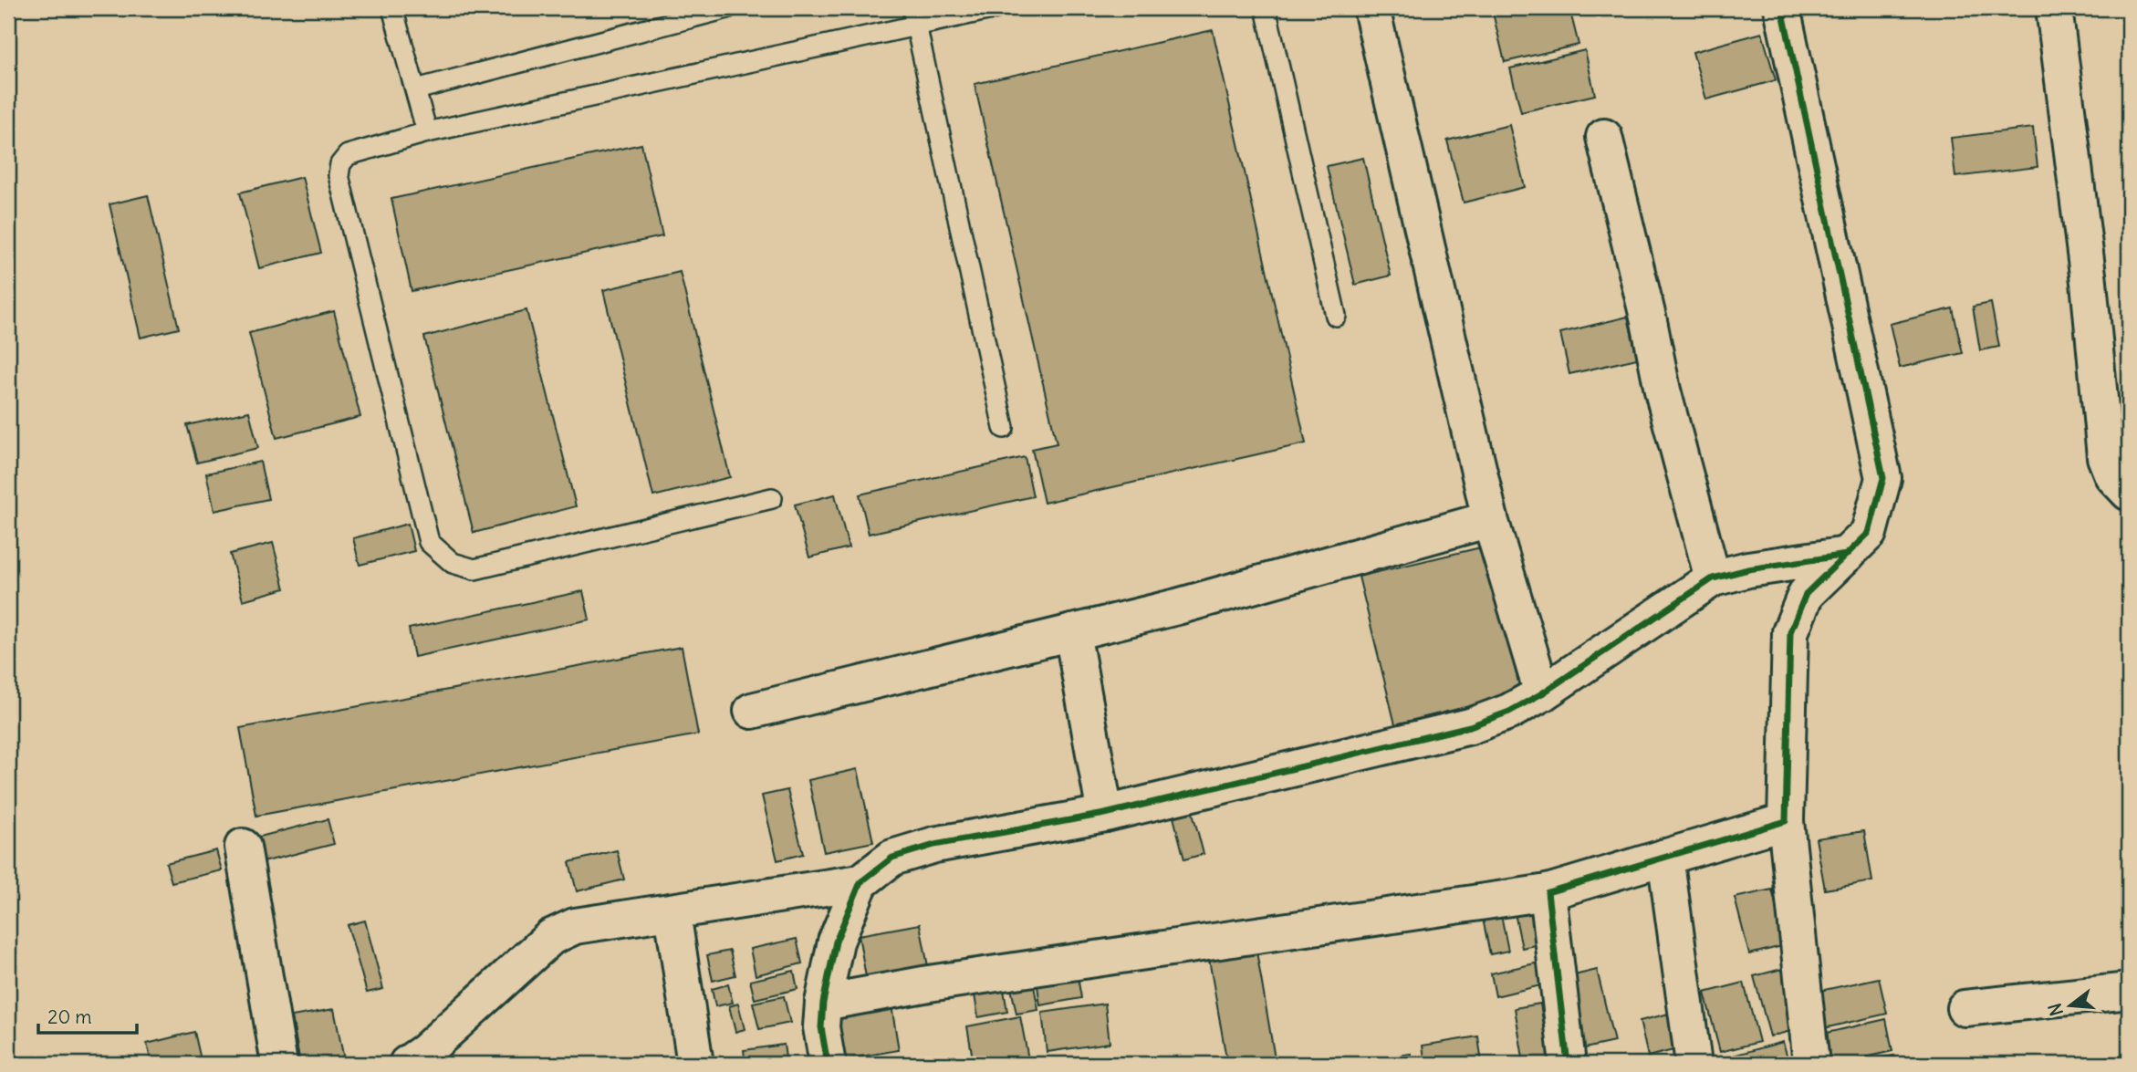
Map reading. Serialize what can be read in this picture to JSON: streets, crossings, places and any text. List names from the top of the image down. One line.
{"scale_bar":"20 m","north":"left"}
